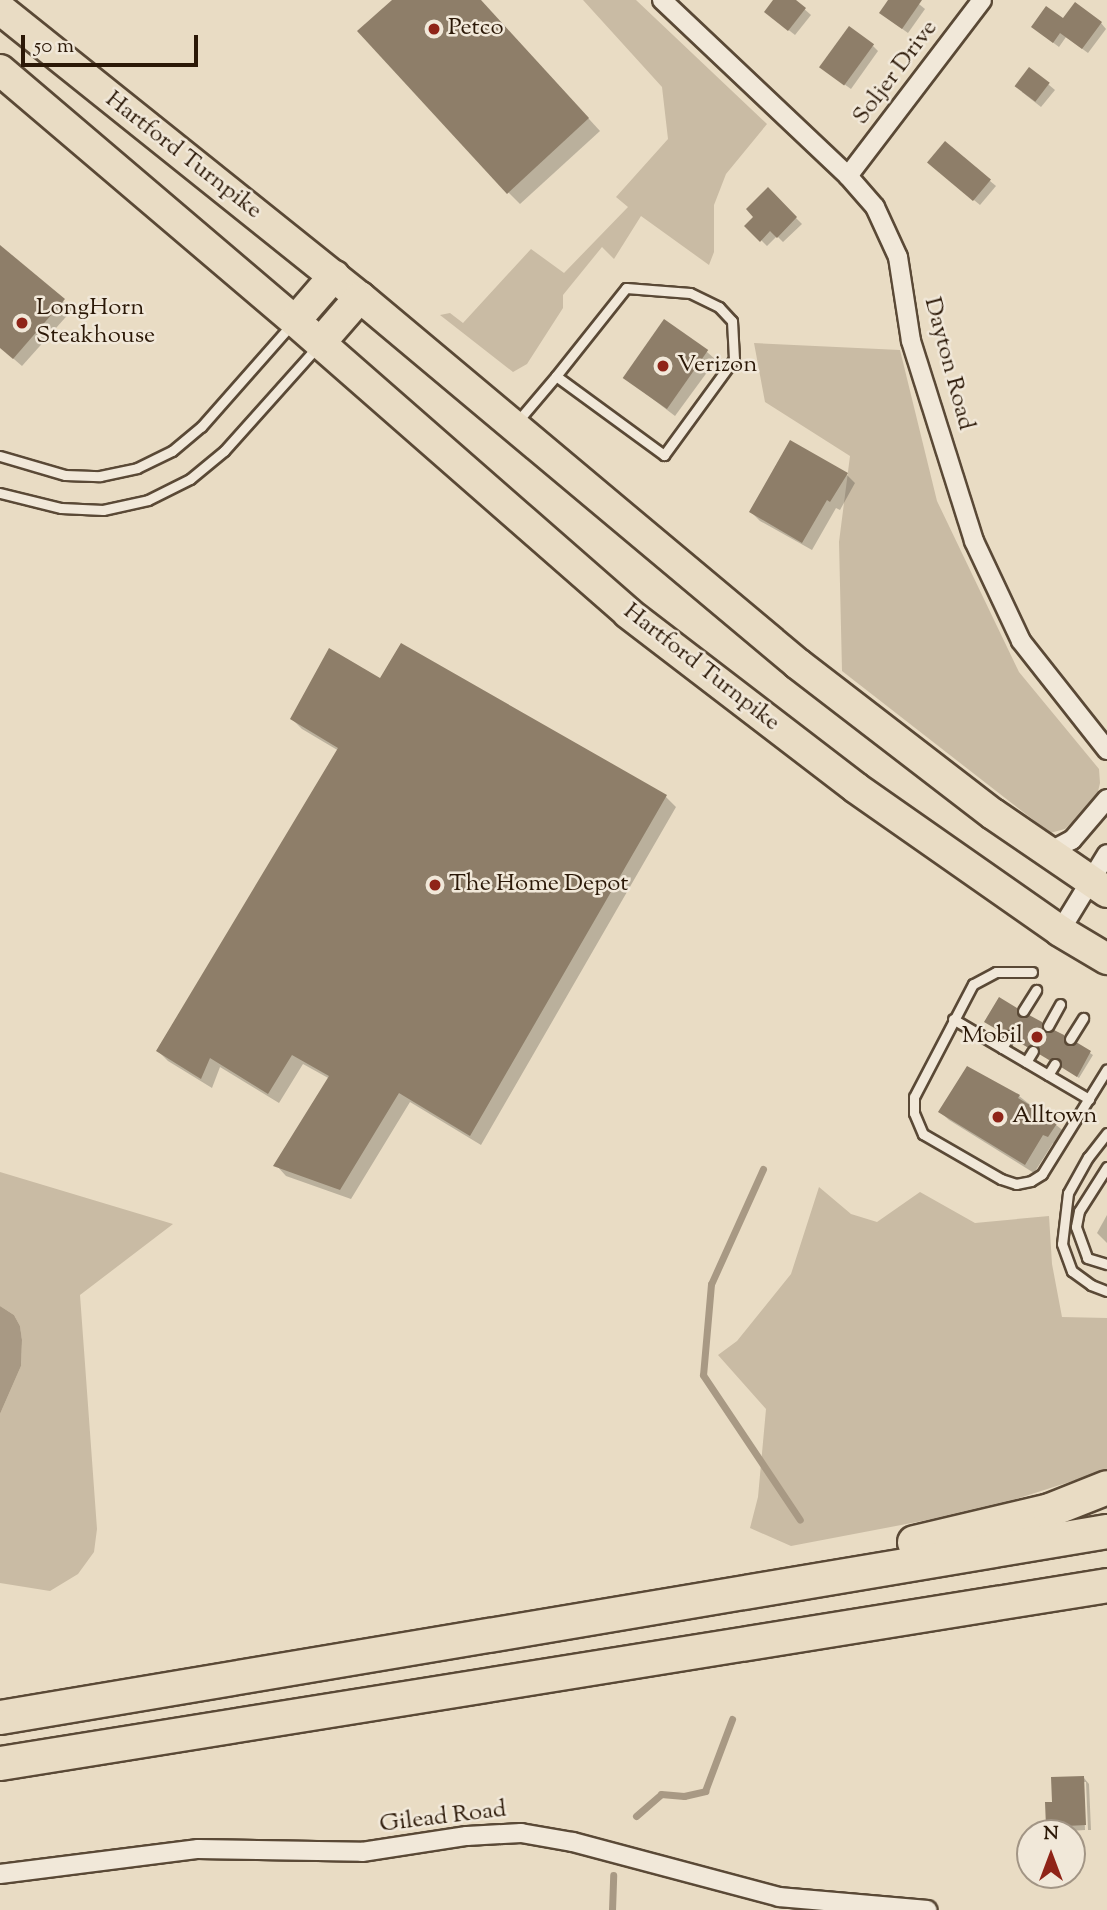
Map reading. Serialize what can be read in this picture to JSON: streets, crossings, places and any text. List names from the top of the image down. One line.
{"streets":{"highway":["Hartford Turnpike"],"street":["Soljer Drive","Dayton Road","Gilead Road"]},"crossings":[["Soljer Drive","Dayton Road"]],"places":["Petco","LongHorn Steakhouse","Verizon","The Home Depot","Mobil","Alltown"],"scale_bar":"50 m","north":"top"}
